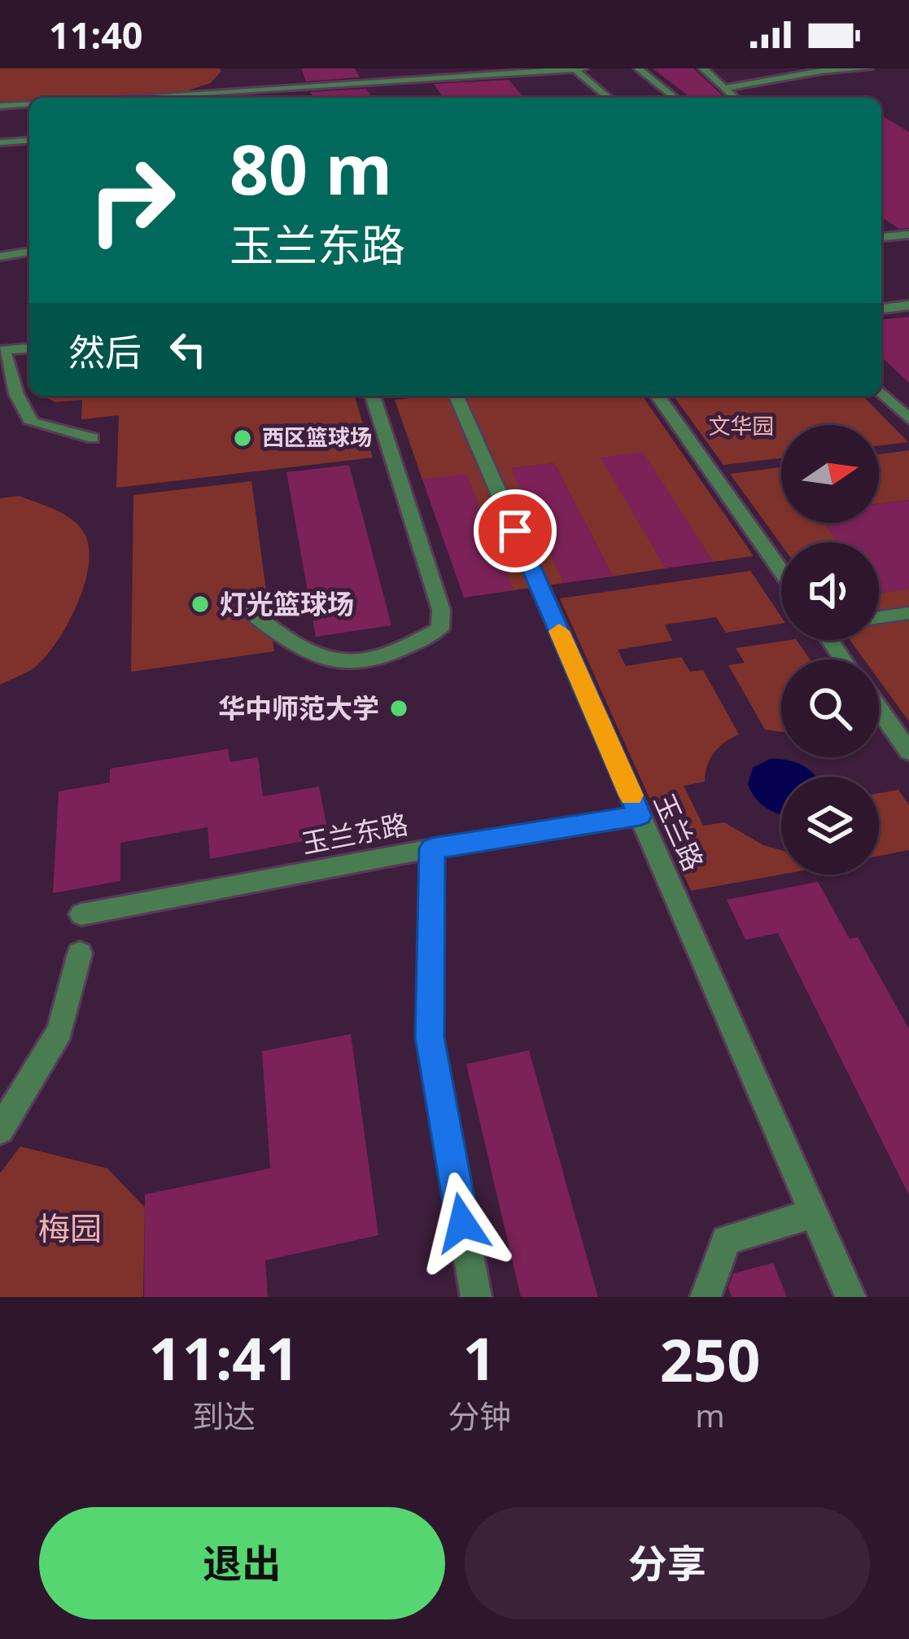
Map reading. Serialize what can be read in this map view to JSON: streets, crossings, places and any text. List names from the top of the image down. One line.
{"streets":{"street":["玉兰路","玉兰东路"]},"crossings":[["玉兰路","玉兰东路"]],"parks":["文华园","梅园"],"places":["西区篮球场","灯光篮球场","华中师范大学"],"north":"right","page":{"status":"11:40","turn":["80 m","玉兰东路"],"then":"然后","eta":["11:41","到达","1","分钟","250","m"],"buttons":["退出","分享"]}}
